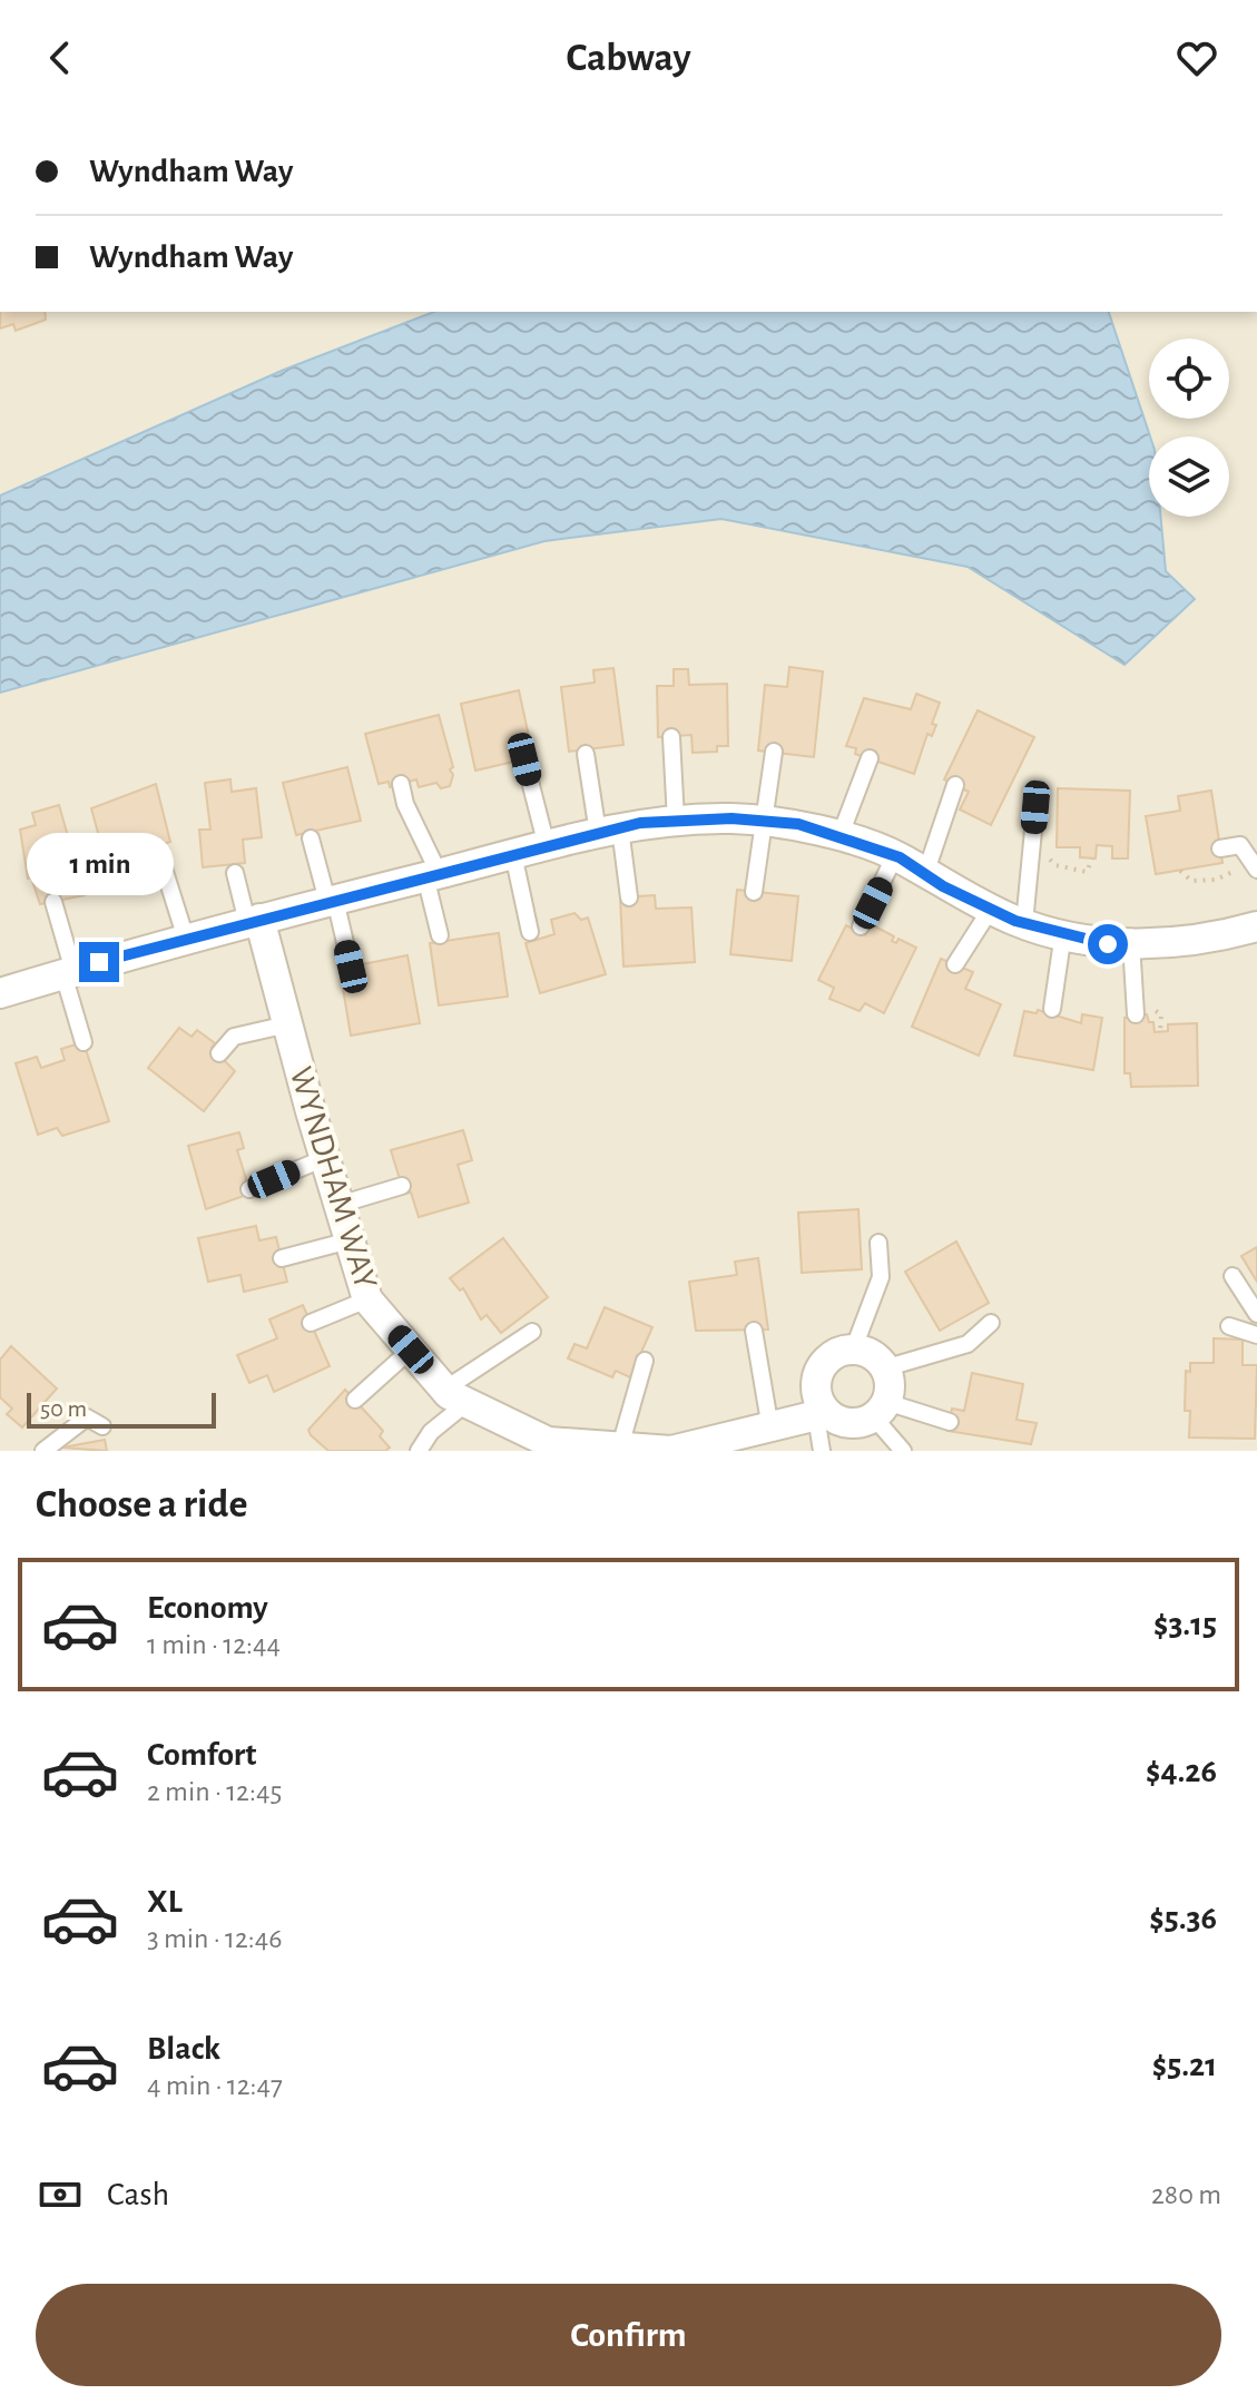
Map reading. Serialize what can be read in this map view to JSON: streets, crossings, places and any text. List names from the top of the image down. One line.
{"streets":{"street":["WYNDHAM WAY"]},"scale_bar":"50 m","page":{"header":"Cabway","banner":["Wyndham Way","Wyndham Way"],"bubble":"1 min","scale":"50 m","heading":"Choose a ride","list":[{"name":"Economy","note":"1 min · 12:44","value":"$3.15"},{"name":"Comfort","note":"2 min · 12:45","value":"$4.26"},{"name":"XL","note":"3 min · 12:46","value":"$5.36"},{"name":"Black","note":"4 min · 12:47","value":"$5.21"}],"pay":["Cash","280 m"],"buttons":"Confirm"}}
